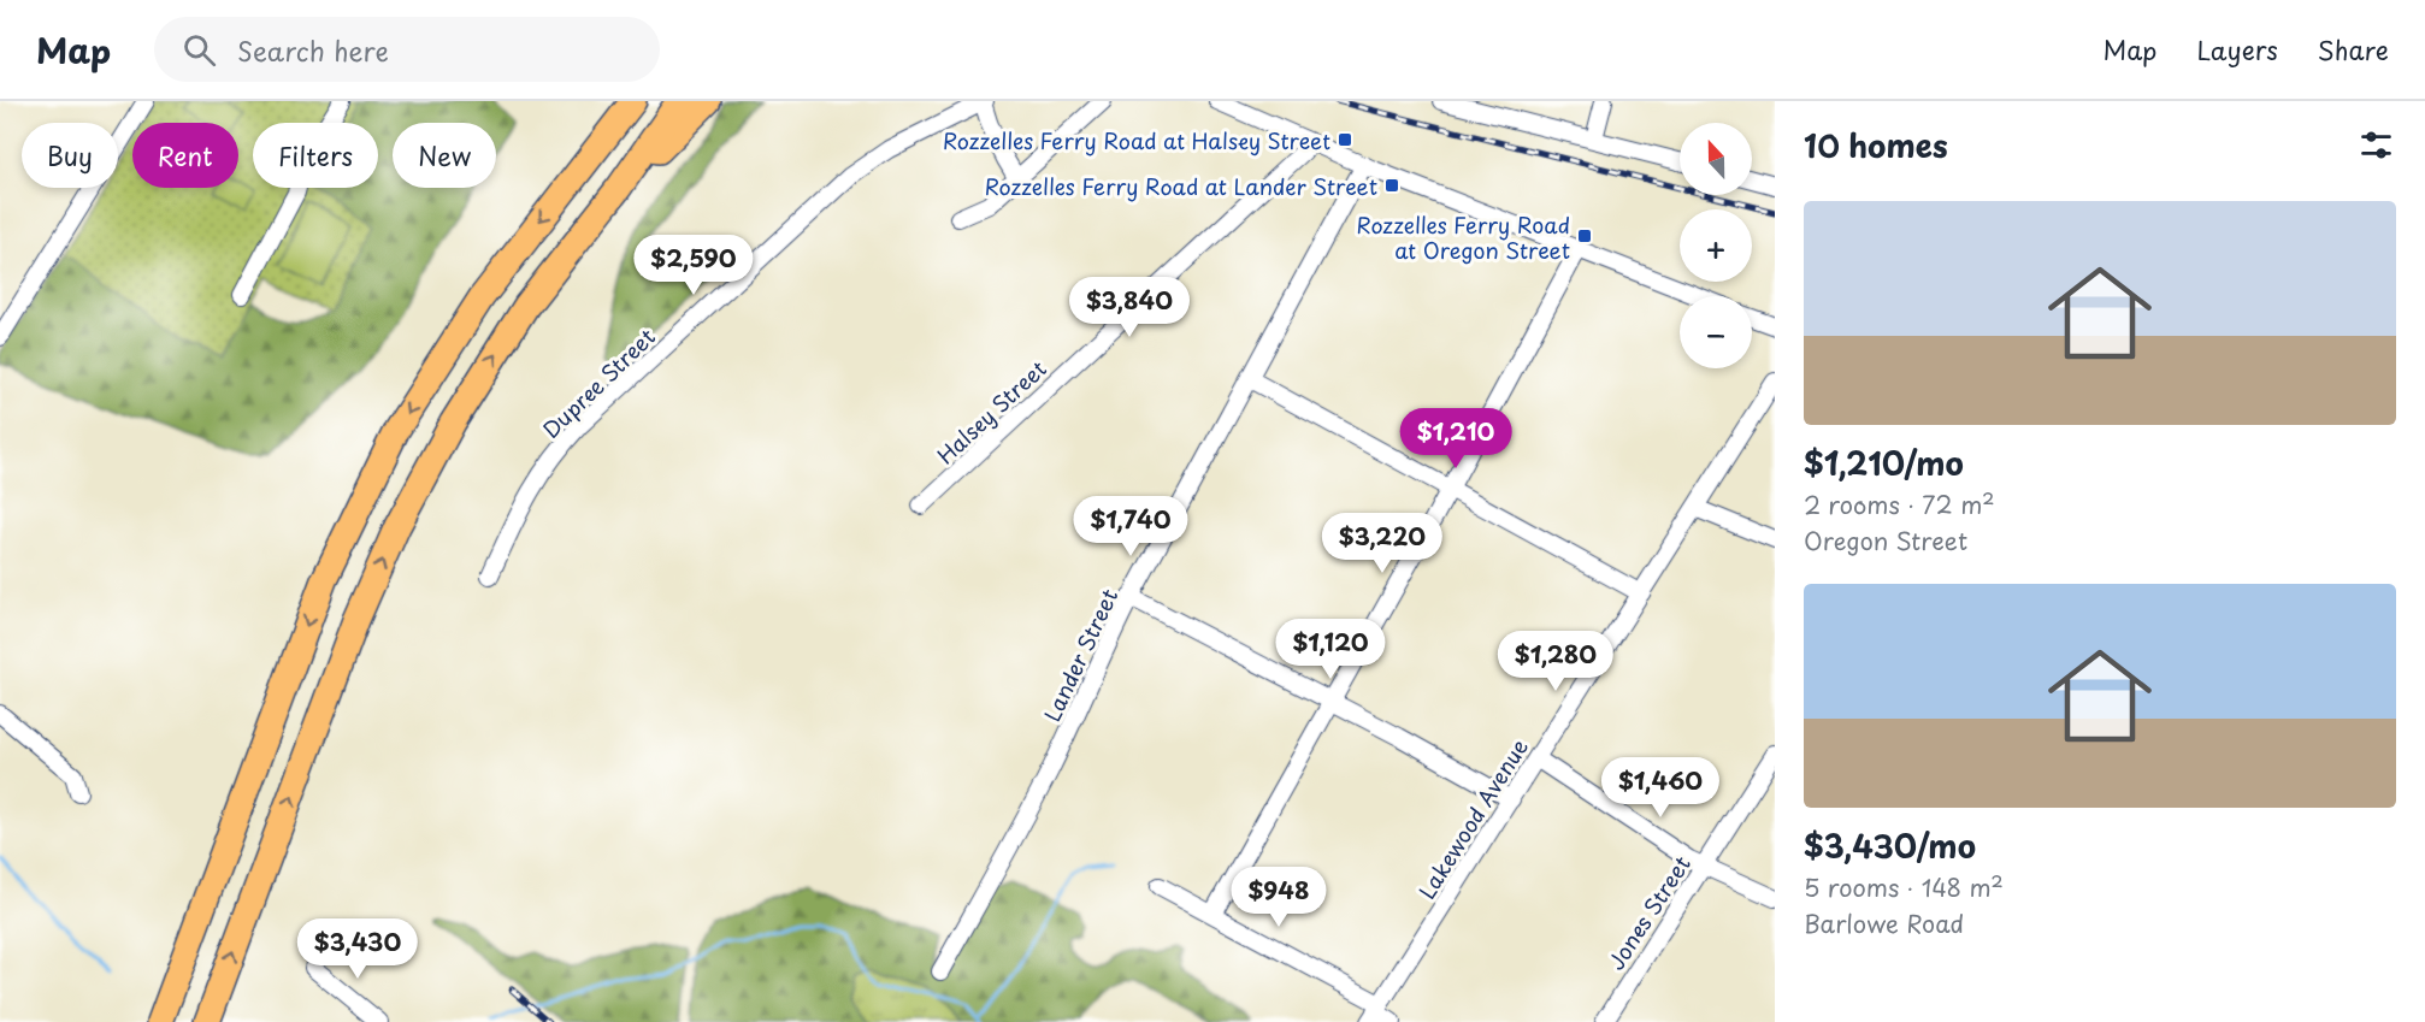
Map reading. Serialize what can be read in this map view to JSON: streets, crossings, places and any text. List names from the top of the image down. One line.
{"streets":{"street":["Dupree Street","Halsey Street","Lander Street","Lakewood Avenue","Jones Street"]},"places":{"transit":["Rozzelles Ferry Road at Halsey Street","Rozzelles Ferry Road at Lander Street","Rozzelles Ferry Road at Oregon Street"]},"north":"top","page":{"header":"Map","search":"Search here","nav":["Map","Layers","Share"],"heading":"10 homes","map_buttons":["+","−"],"chip":["Buy","Rent","Filters","New"],"list":[{"name":"$1,210/mo","note":"2 rooms · 72 m² · Oregon Street"},{"name":"$3,430/mo","note":"5 rooms · 148 m² · Barlowe Road"}],"price":["$2,590","$3,840","$1,210","$1,740","$3,220","$1,120","$1,280","$1,460","$948","$3,430"]}}
